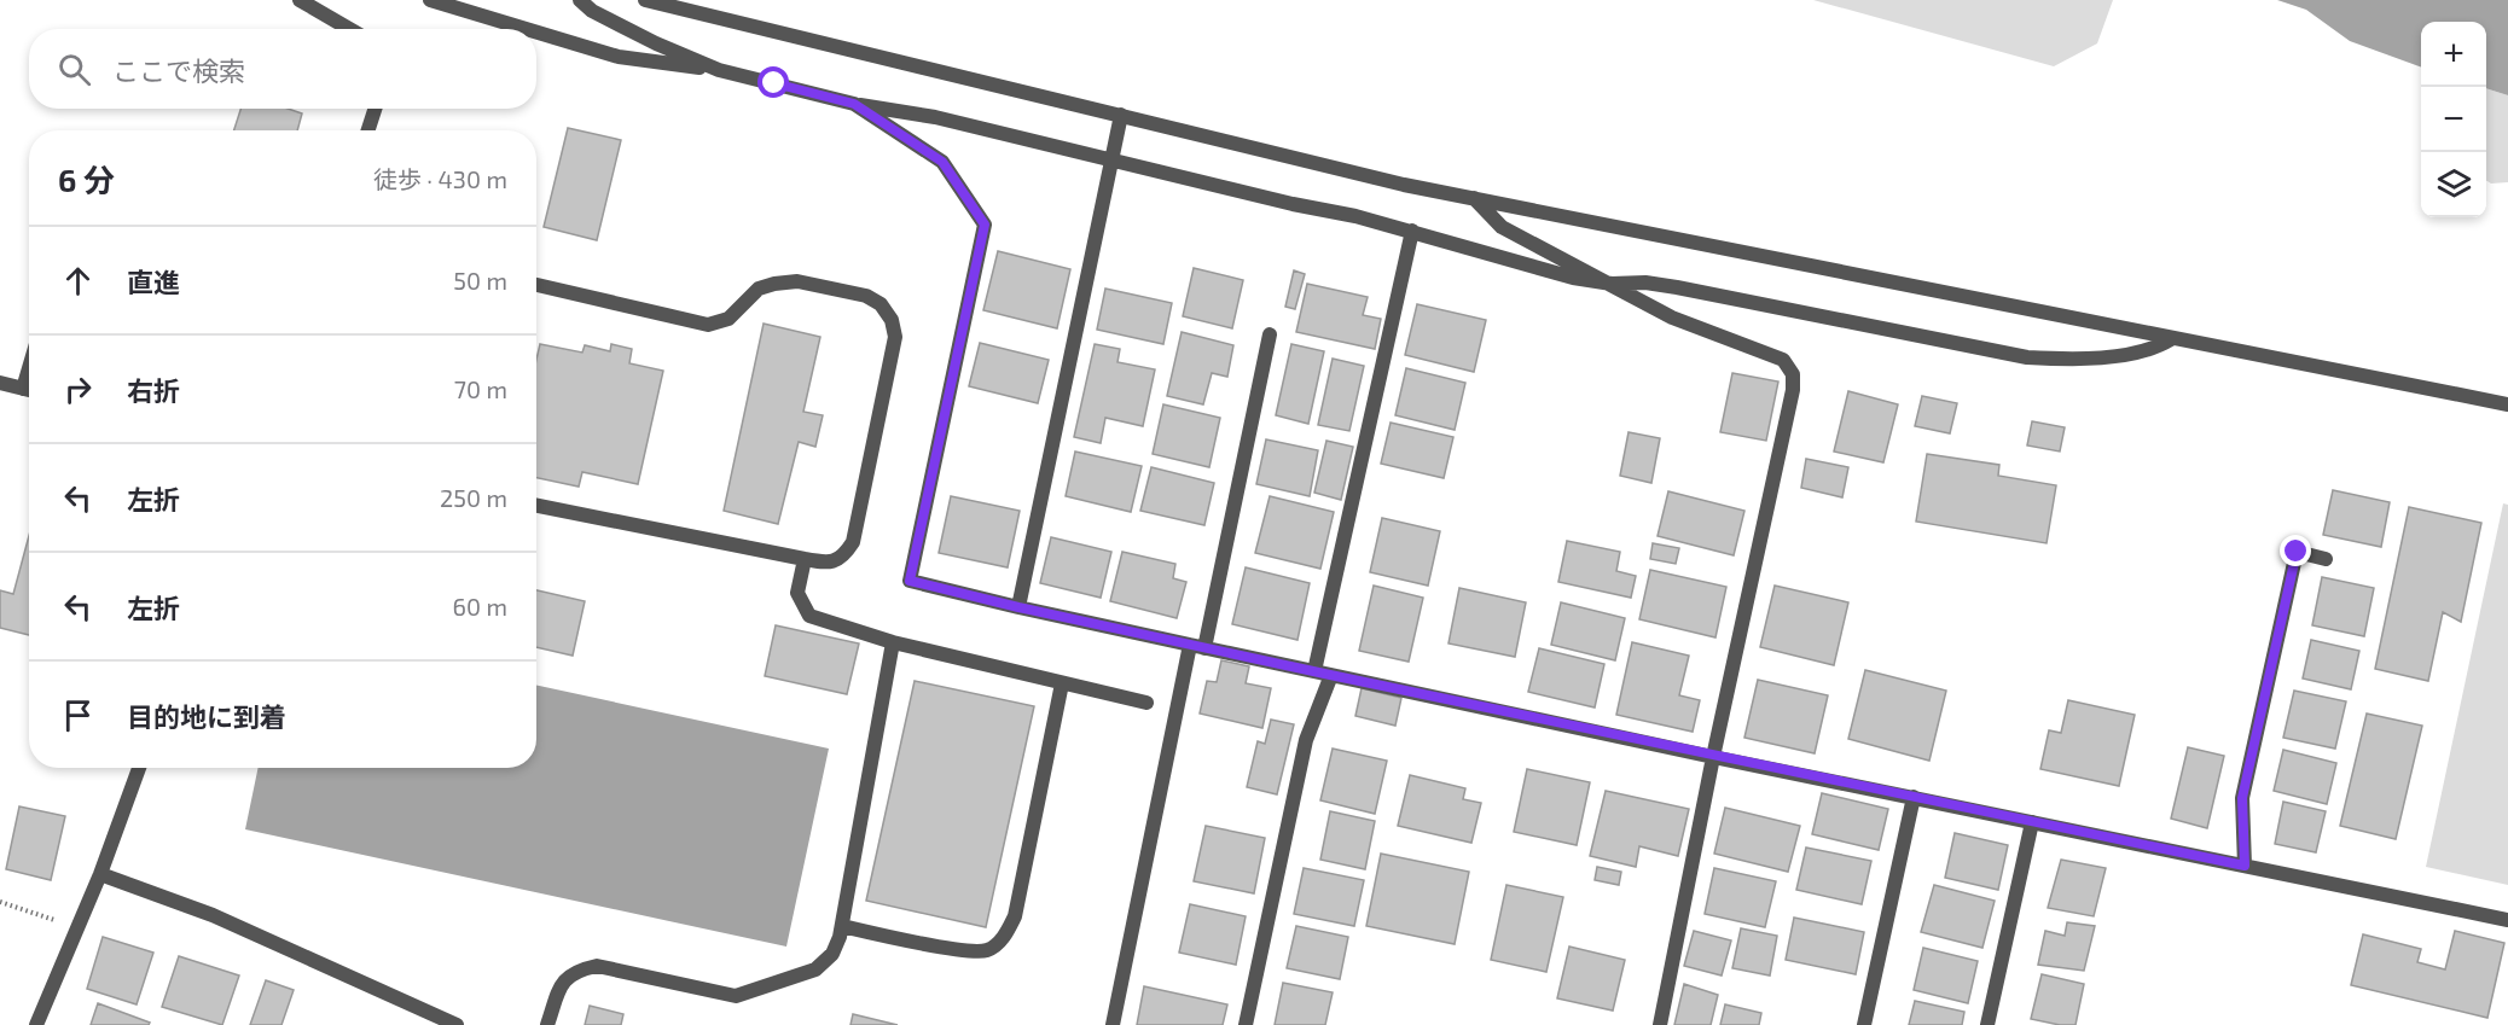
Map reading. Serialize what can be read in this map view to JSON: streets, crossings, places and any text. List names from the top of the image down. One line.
{"page":{"map_buttons":["+","−"],"search":"ここで検索","heading":["6 分","徒歩 · 430 m"],"list":[["直進","50 m"],["右折","70 m"],["左折","250 m"],["左折","60 m"],"目的地に到着"]}}
